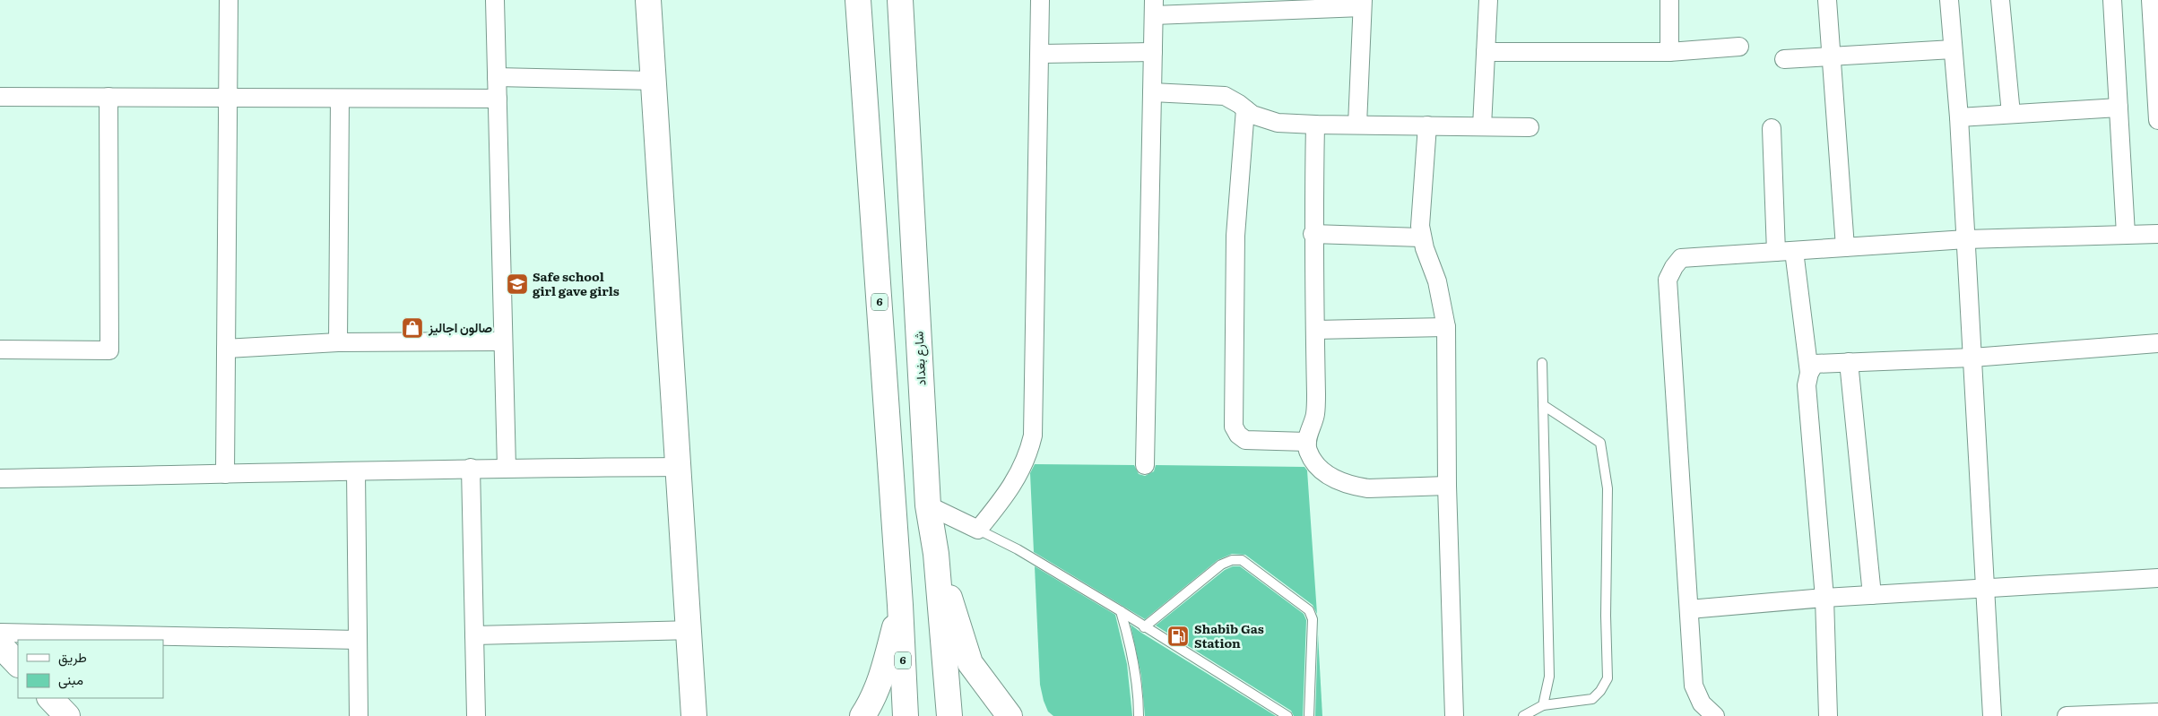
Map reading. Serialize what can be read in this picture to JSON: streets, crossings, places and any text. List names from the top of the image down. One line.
{"streets":{"main road":["6","شارع بغداد"]},"places":{"school or university":["Safe school girl gave girls"],"shop":["صالون اجاليز"],"fuel station":["Shabib Gas Station"]},"legend":["طريق","مبنى"]}
